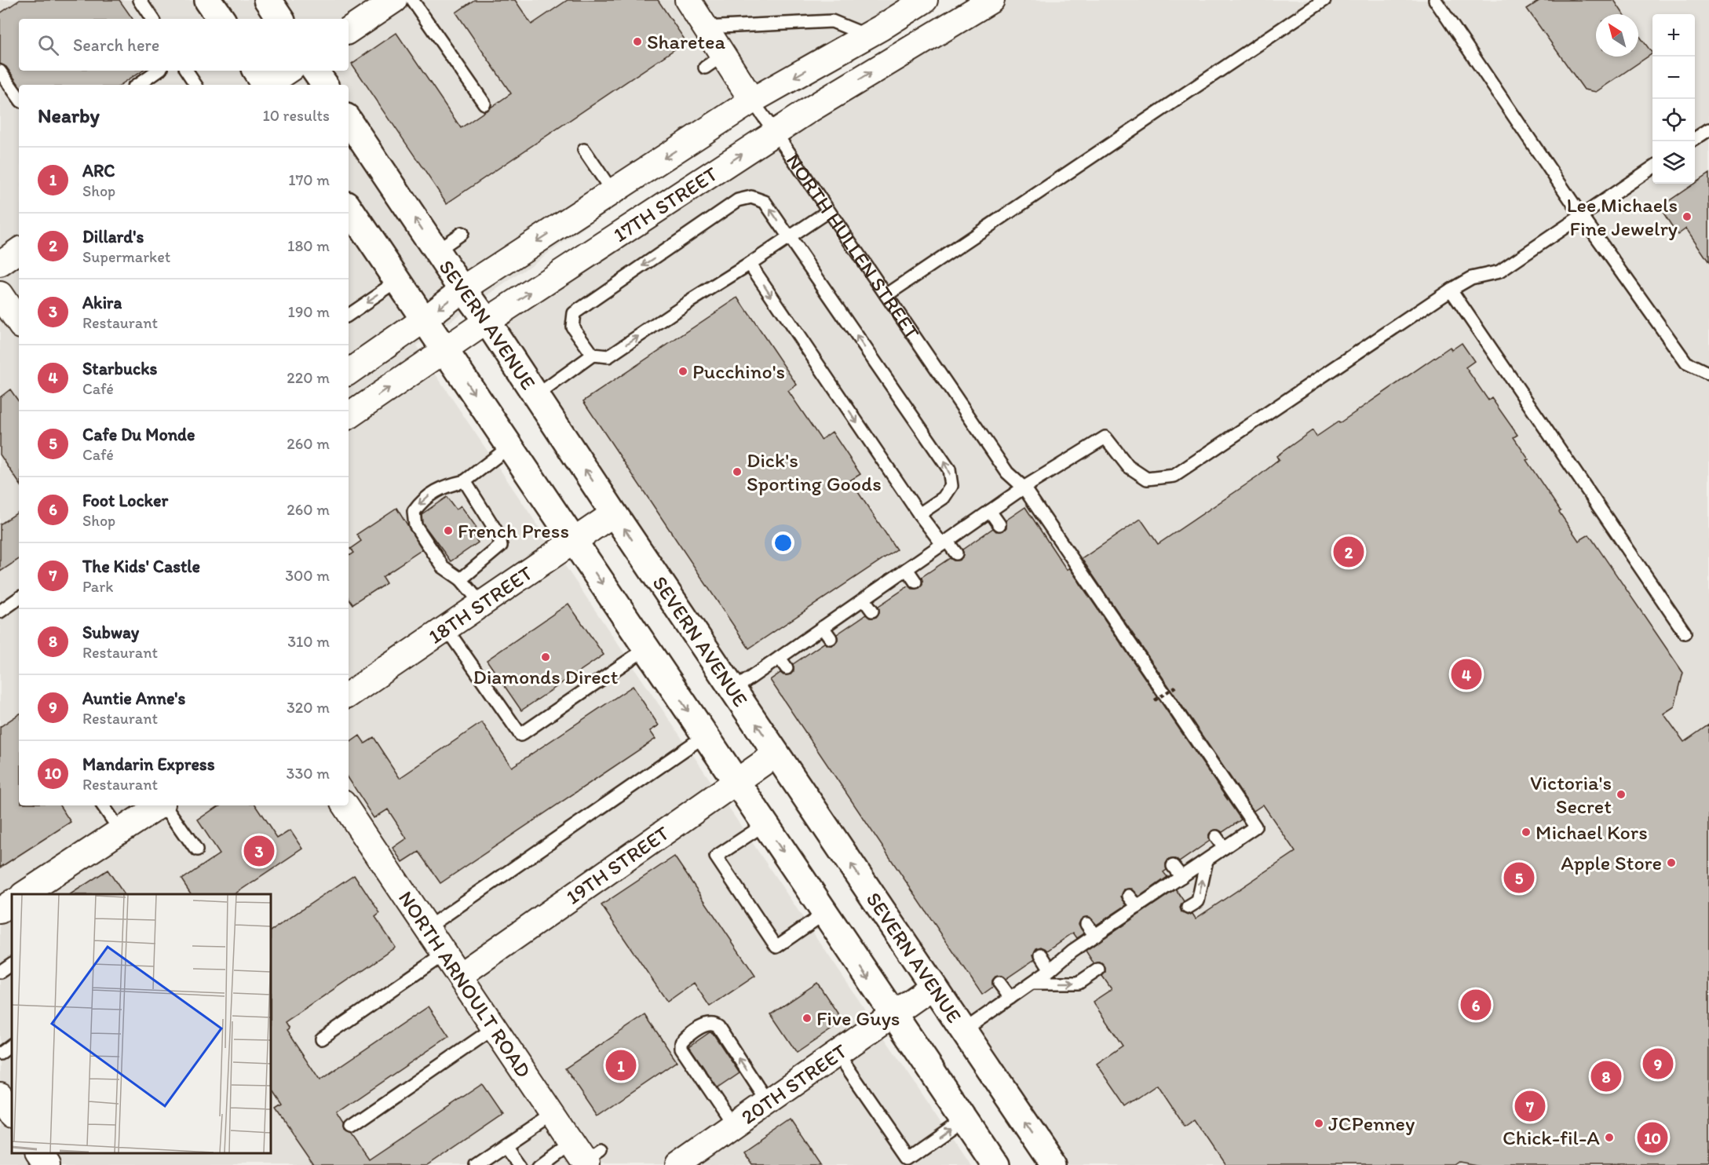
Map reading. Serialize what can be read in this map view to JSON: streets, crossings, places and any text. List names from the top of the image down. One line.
{"streets":{"street":["17TH STREET","NORTH HULLEN STREET","SEVERN AVENUE","18TH STREET","19TH STREET","NORTH ARNOULT ROAD","20TH STREET"]},"crossings":[["17TH STREET","NORTH HULLEN STREET"],["17TH STREET","SEVERN AVENUE"],["SEVERN AVENUE","18TH STREET"],["SEVERN AVENUE","19TH STREET"],["SEVERN AVENUE","20TH STREET"],["19TH STREET","NORTH ARNOULT ROAD"]],"places":["Sharetea","Lee Michaels Fine Jewelry","Pucchino's","Dick's Sporting Goods","French Press","Diamonds Direct","Victoria's Secret","Michael Kors","Apple Store","Five Guys","JCPenney","Chick-fil-A"],"north":"top left","page":{"map_buttons":["+","−"],"search":"Search here","heading":["Nearby","10 results"],"list":[{"mark":"1","name":"ARC","note":"Shop","value":"170 m"},{"mark":"2","name":"Dillard's","note":"Supermarket","value":"180 m"},{"mark":"3","name":"Akira","note":"Restaurant","value":"190 m"},{"mark":"4","name":"Starbucks","note":"Café","value":"220 m"},{"mark":"5","name":"Cafe Du Monde","note":"Café","value":"260 m"},{"mark":"6","name":"Foot Locker","note":"Shop","value":"260 m"},{"mark":"7","name":"The Kids' Castle","note":"Park","value":"300 m"},{"mark":"8","name":"Subway","note":"Restaurant","value":"310 m"},{"mark":"9","name":"Auntie Anne's","note":"Restaurant","value":"320 m"},{"mark":"10","name":"Mandarin Express","note":"Restaurant","value":"330 m"}],"pins":["2","4","3","5","6","9","1","8","7","10"]}}
